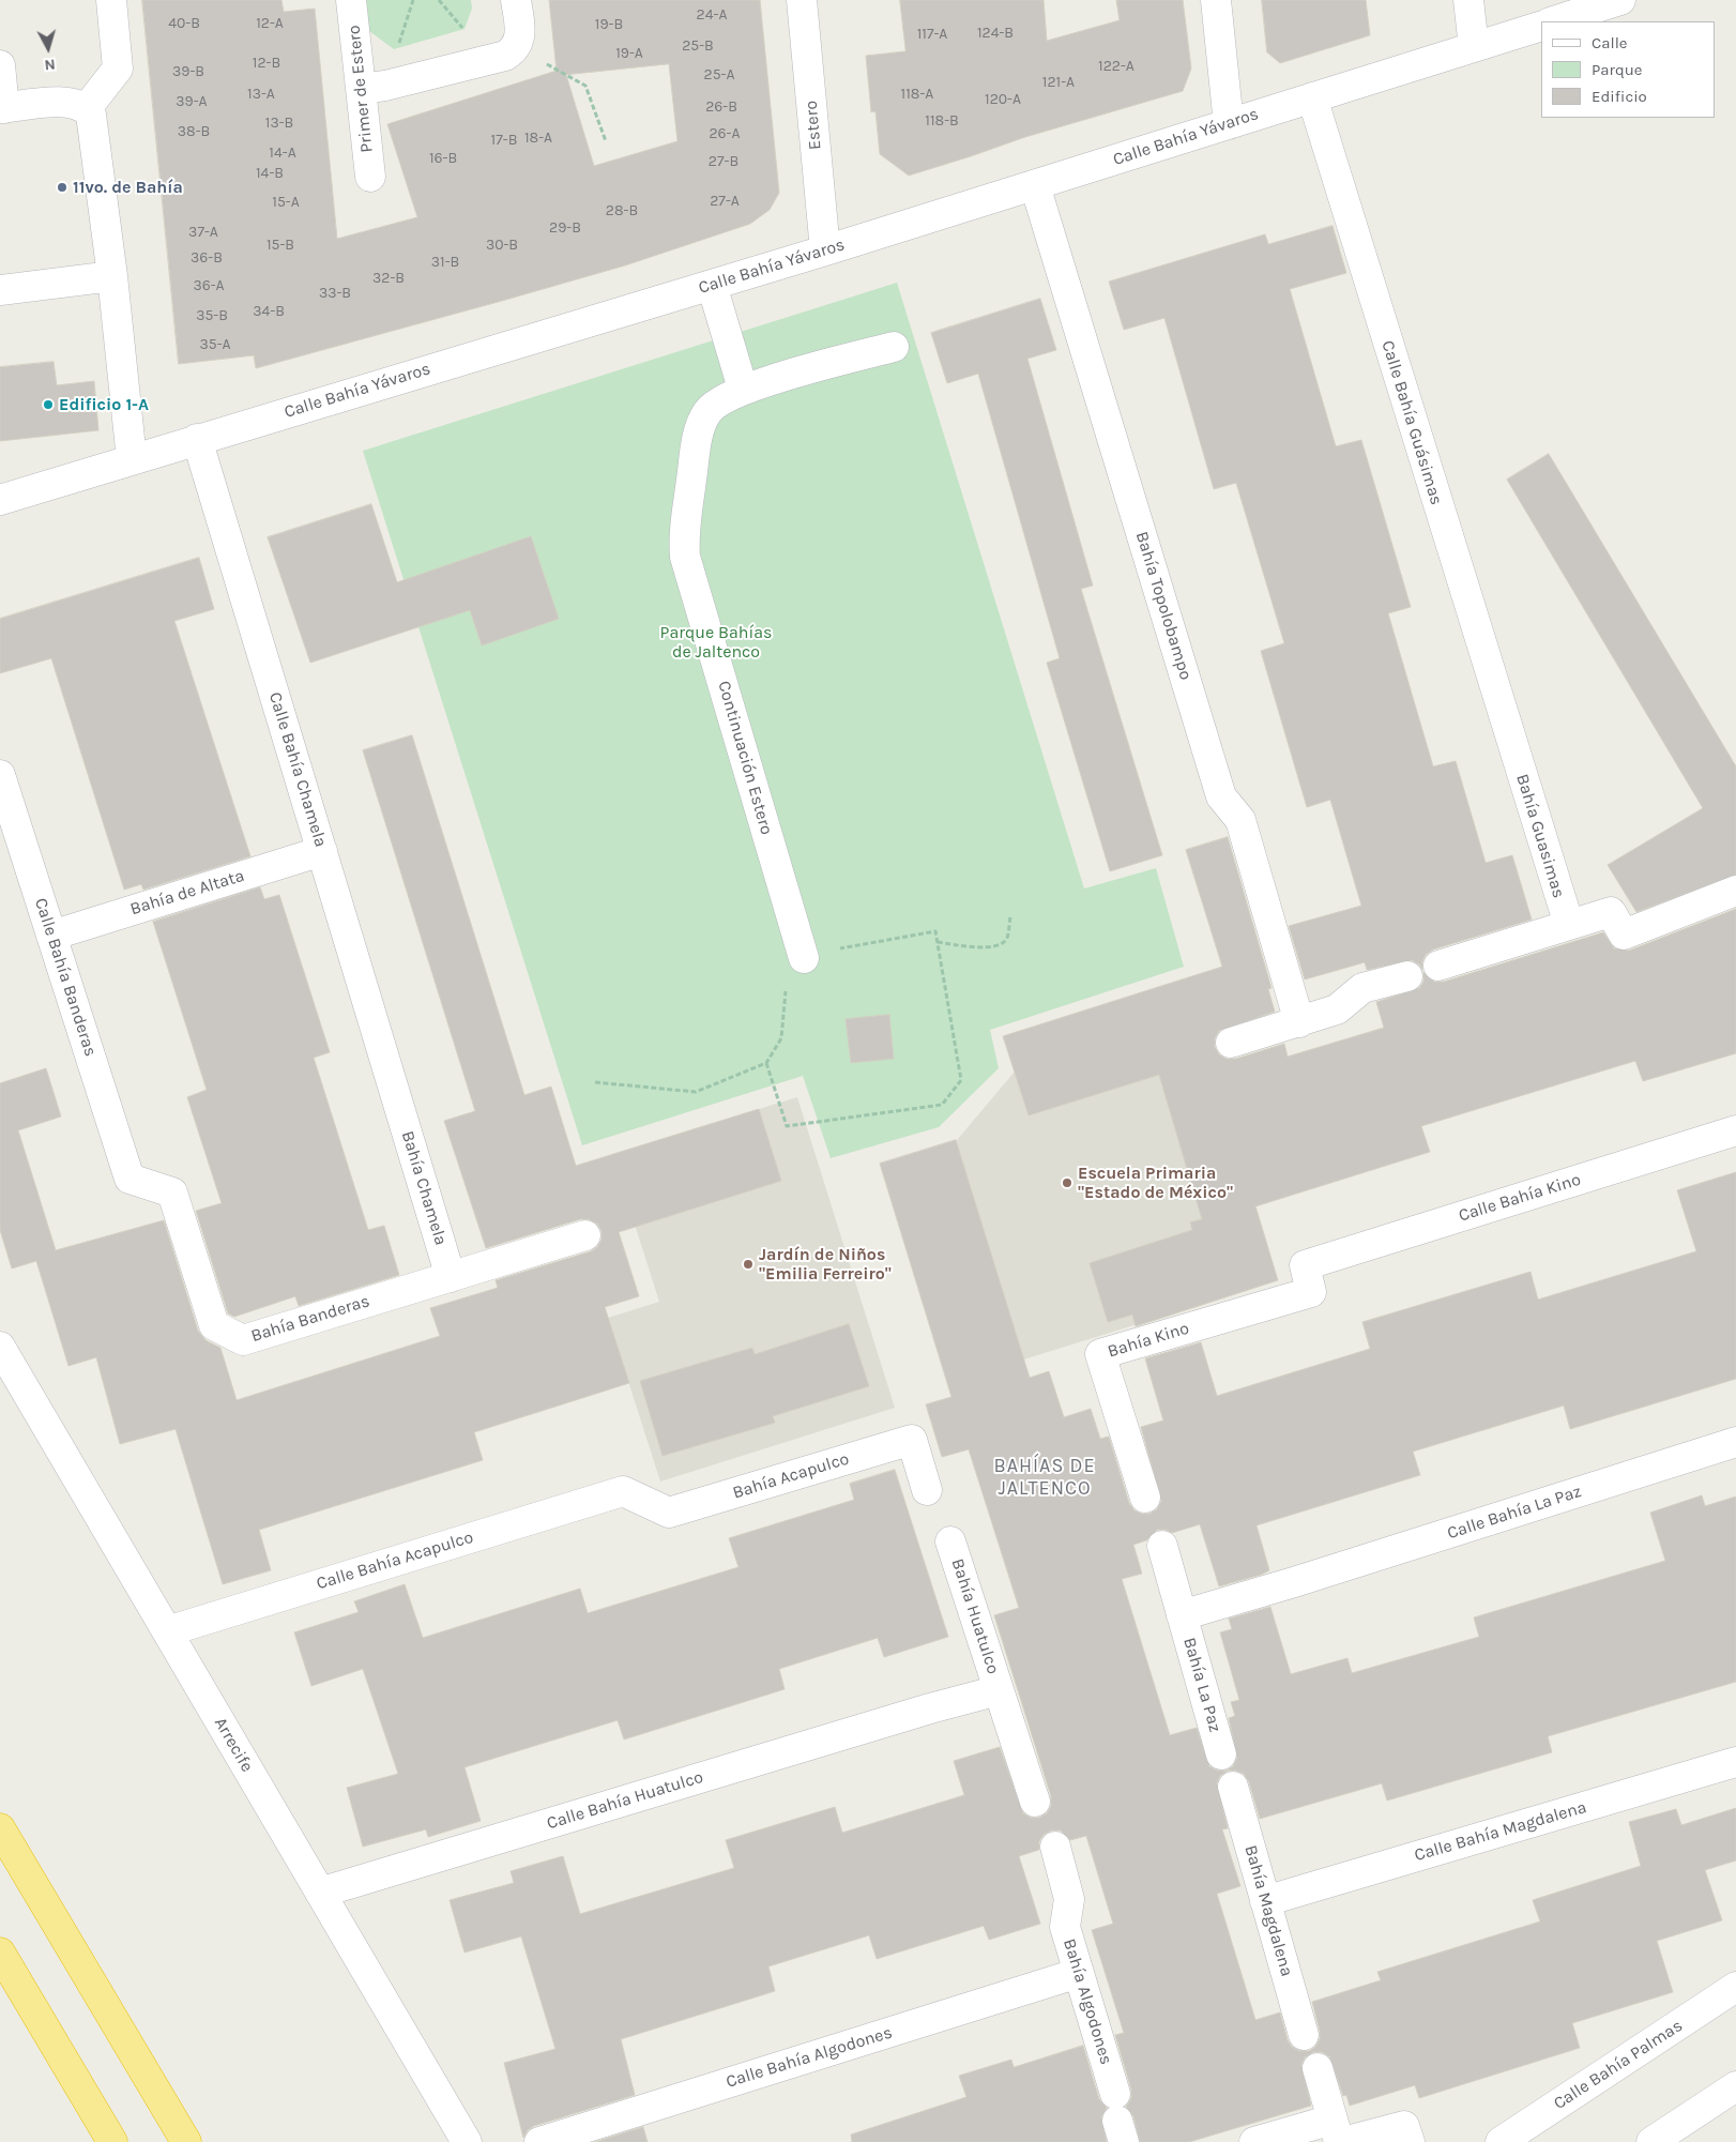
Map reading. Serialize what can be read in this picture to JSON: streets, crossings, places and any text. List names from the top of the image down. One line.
{"streets":{"street":["Primer de Estero","Estero","Calle Bahía Yávaros","Calle Bahía Guásimas","Bahía Topolobampo","Continuación Estero","Calle Bahía Chamela","Bahía Guasimas","Bahía de Altata","Calle Bahía Banderas","Bahía Chamela","Calle Bahía Kino","Bahía Banderas","Bahía Kino","Bahía Acapulco","Calle Bahía La Paz","Calle Bahía Acapulco","Bahía Huatulco","Bahía La Paz","Arrecife","Calle Bahía Huatulco","Calle Bahía Magdalena","Bahía Magdalena","Bahía Algodones","Calle Bahía Algodones","Calle Bahía Palmas"]},"crossings":[["Estero","Calle Bahía Yávaros"],["Calle Bahía Yávaros","Calle Bahía Guásimas"],["Calle Bahía Yávaros","Bahía Topolobampo"],["Calle Bahía Yávaros","Calle Bahía Chamela"],["Calle Bahía Guásimas","Bahía Guasimas"],["Calle Bahía Chamela","Bahía de Altata"],["Calle Bahía Chamela","Bahía Chamela"],["Bahía de Altata","Calle Bahía Banderas"],["Calle Bahía Banderas","Bahía Banderas"],["Bahía Chamela","Bahía Banderas"],["Calle Bahía Kino","Bahía Kino"],["Bahía Acapulco","Calle Bahía Acapulco"],["Calle Bahía La Paz","Bahía La Paz"],["Calle Bahía Acapulco","Arrecife"],["Bahía Huatulco","Calle Bahía Huatulco"],["Arrecife","Calle Bahía Huatulco"],["Calle Bahía Magdalena","Bahía Magdalena"],["Bahía Algodones","Calle Bahía Algodones"]],"districts":["BAHÍAS DE JALTENCO"],"parks":["Parque Bahías de Jaltenco"],"places":["11vo. de Bahía","Edificio 1-A","Escuela Primaria \"Estado de México\"","Jardín de Niños \"Emilia Ferreiro\""],"house_numbers":["24-A","40-B","12-A","19-B","124-B","117-A","25-B","19-A","12-B","122-A","39-B","25-A","121-A","13-A","118-A","120-A","39-A","26-B","118-B","13-B","38-B","26-A","18-A","17-B","14-A","16-B","27-B","14-B","27-A","15-A","28-B","29-B","37-A","15-B","30-B","36-B","31-B","32-B","36-A","33-B","34-B","35-B","35-A"],"legend":["Calle","Parque","Edificio"],"north":"bottom"}
